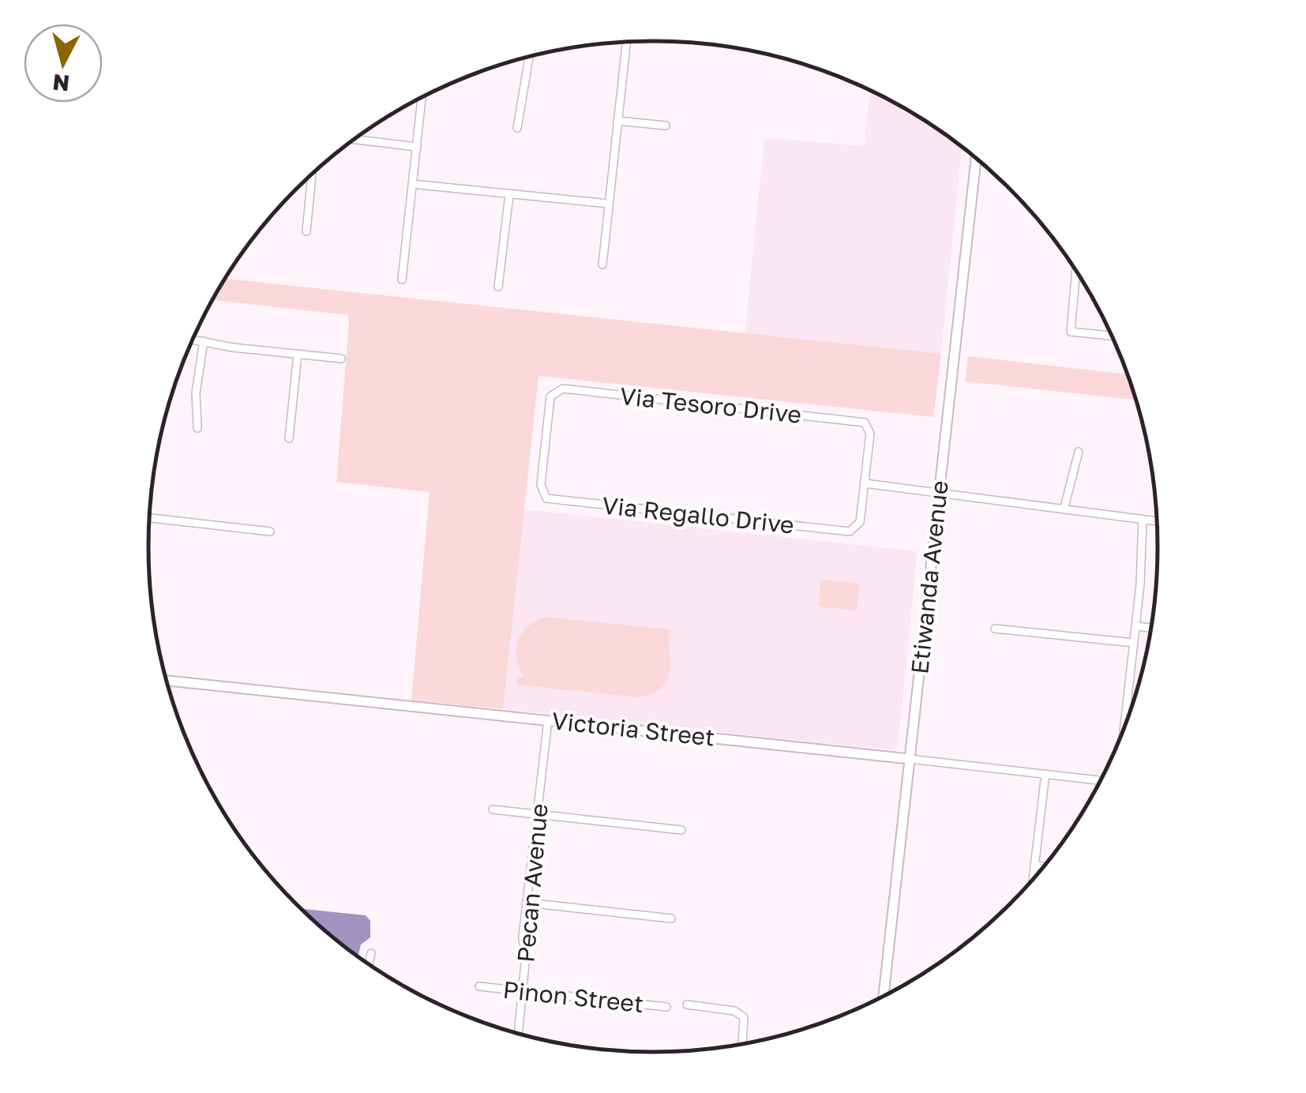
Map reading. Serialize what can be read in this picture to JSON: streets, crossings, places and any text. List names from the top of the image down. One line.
{"streets":{"street":["Via Tesoro Drive","Via Regallo Drive","Etiwanda Avenue","Victoria Street","Pecan Avenue","Pinon Street"]},"crossings":[["Via Tesoro Drive","Via Regallo Drive"],["Etiwanda Avenue","Victoria Street"],["Victoria Street","Pecan Avenue"],["Pecan Avenue","Pinon Street"]],"north":"bottom"}
